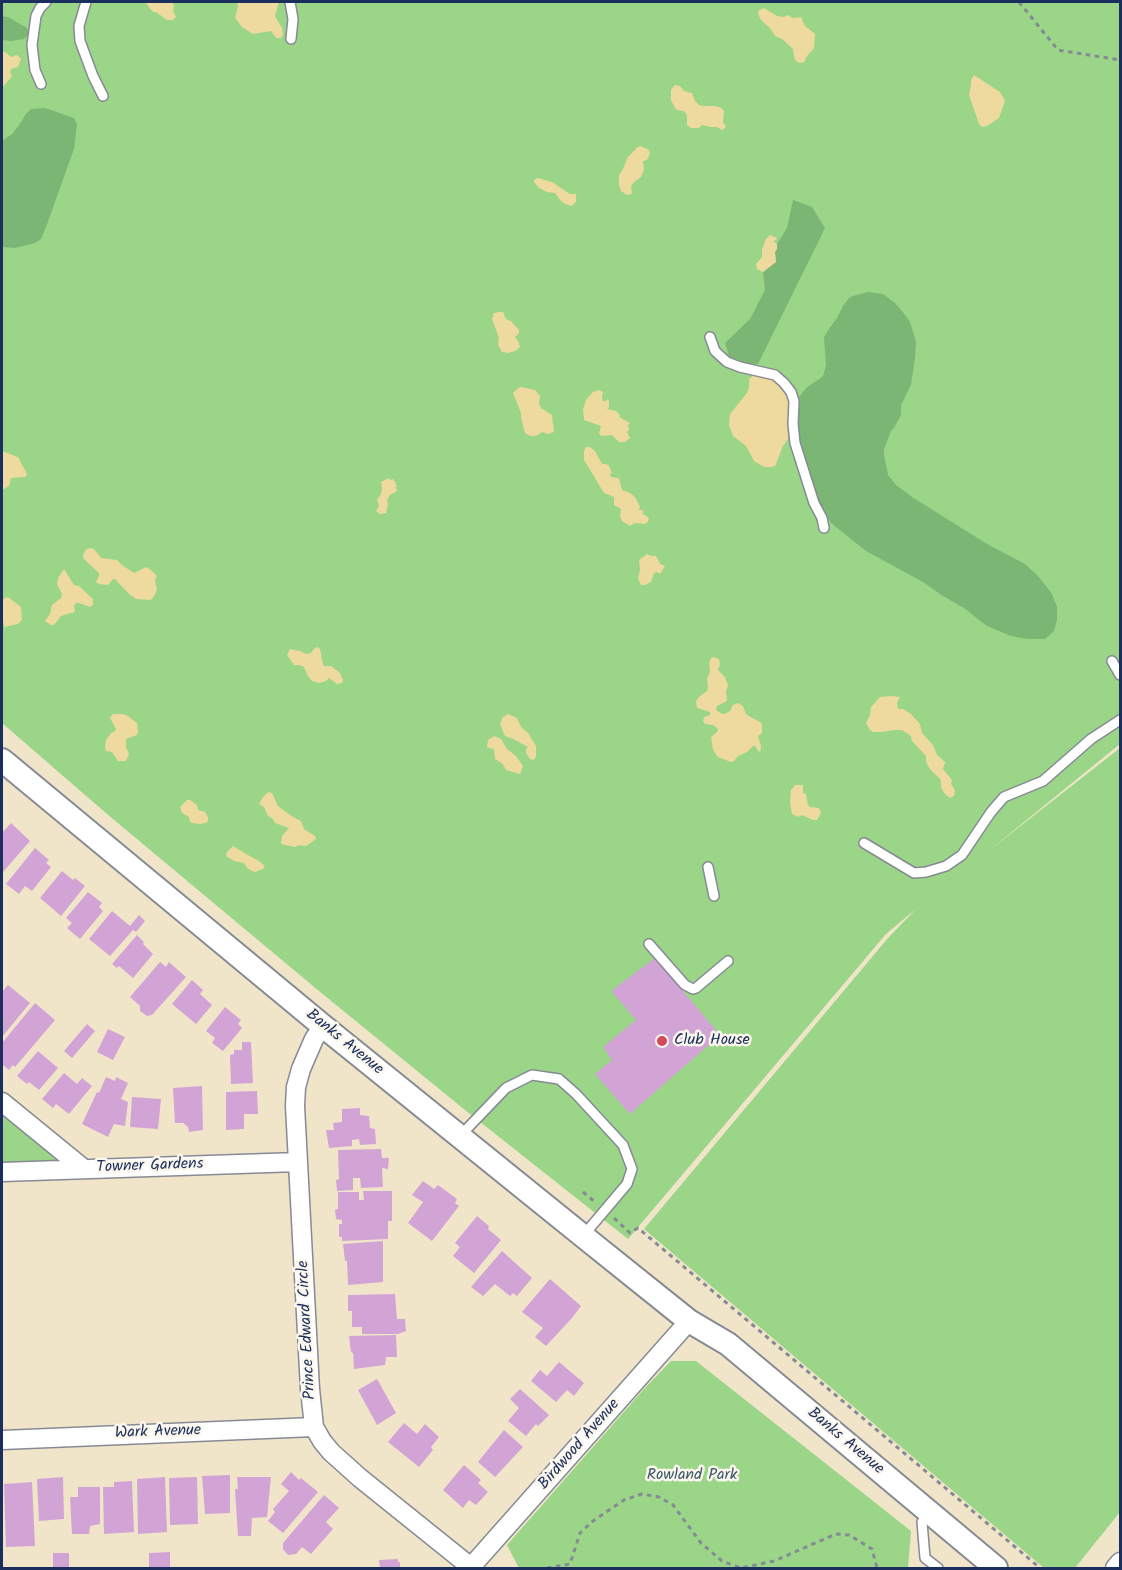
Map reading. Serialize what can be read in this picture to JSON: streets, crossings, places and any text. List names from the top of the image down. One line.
{"streets":{"street":["Banks Avenue","Towner Gardens","Prince Edward Circle","Wark Avenue","Birdwood Avenue"]},"crossings":[["Banks Avenue","Prince Edward Circle"],["Banks Avenue","Birdwood Avenue"],["Towner Gardens","Prince Edward Circle"],["Prince Edward Circle","Wark Avenue"],["Prince Edward Circle","Birdwood Avenue"]],"parks":["Rowland Park"],"places":["Club House"]}
